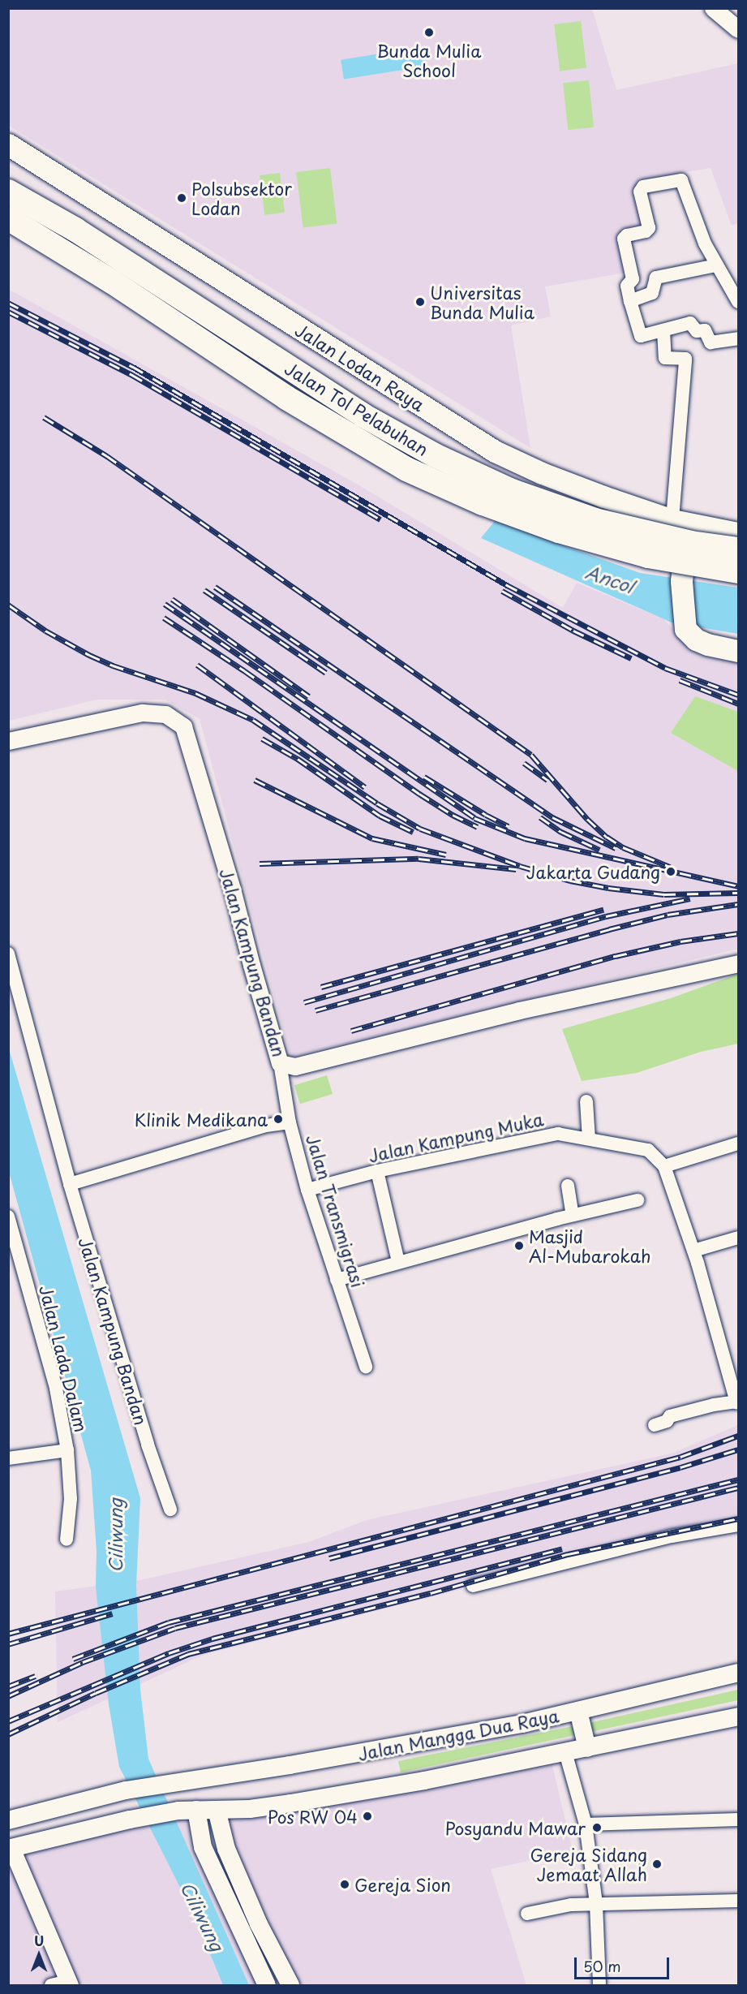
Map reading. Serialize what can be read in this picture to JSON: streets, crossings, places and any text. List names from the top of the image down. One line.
{"streets":{"highway":["Jalan Lodan Raya","Jalan Tol Pelabuhan"],"main road":["Jalan Mangga Dua Raya"],"street":["Jalan Kampung Bandan","Jalan Kampung Muka","Jalan Transmigrasi","Jalan Lada Dalam"]},"crossings":[["Jalan Kampung Bandan","Jalan Transmigrasi"],["Jalan Kampung Muka","Jalan Transmigrasi"]],"water":["Ancol","Ciliwung"],"places":["Bunda Mulia School","Polsubsektor Lodan","Universitas Bunda Mulia","Jakarta Gudang","Klinik Medikana","Masjid Al-Mubarokah","Pos RW 04","Posyandu Mawar","Gereja Sidang Jemaat Allah","Gereja Sion"],"scale_bar":"50 m","north":"top"}
